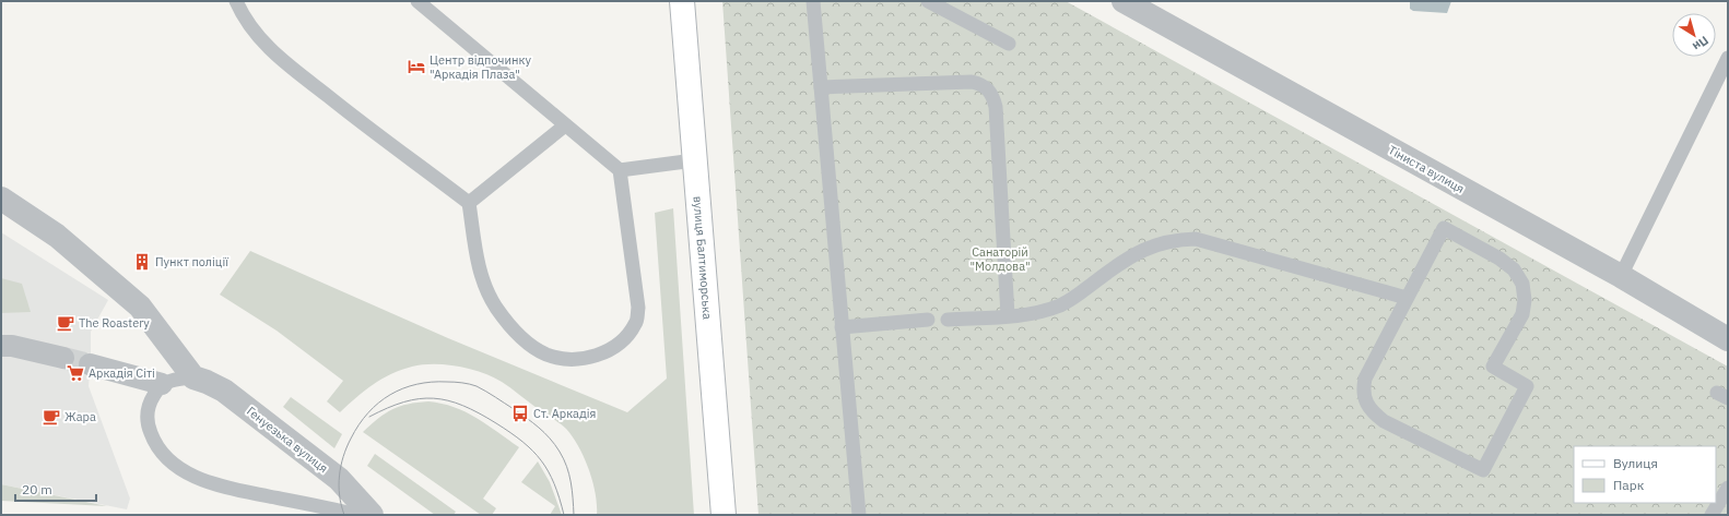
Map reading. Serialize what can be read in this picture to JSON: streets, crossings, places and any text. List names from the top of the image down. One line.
{"streets":{"main road":["вулиця Балтиморська"],"street":["Тіниста вулиця","Генуезька вулиця"]},"parks":["Санаторій \"Молдова\""],"places":{"hotel":["Центр відпочинку \"Аркадія Плаза\""],"building":["Пункт поліції"],"cafe":["The Roastery","Жара"],"supermarket":["Аркадія Сіті"],"bus stop":["Ст. Аркадія"]},"legend":["Вулиця","Парк"],"scale_bar":"20 m","north":"bottom right"}
